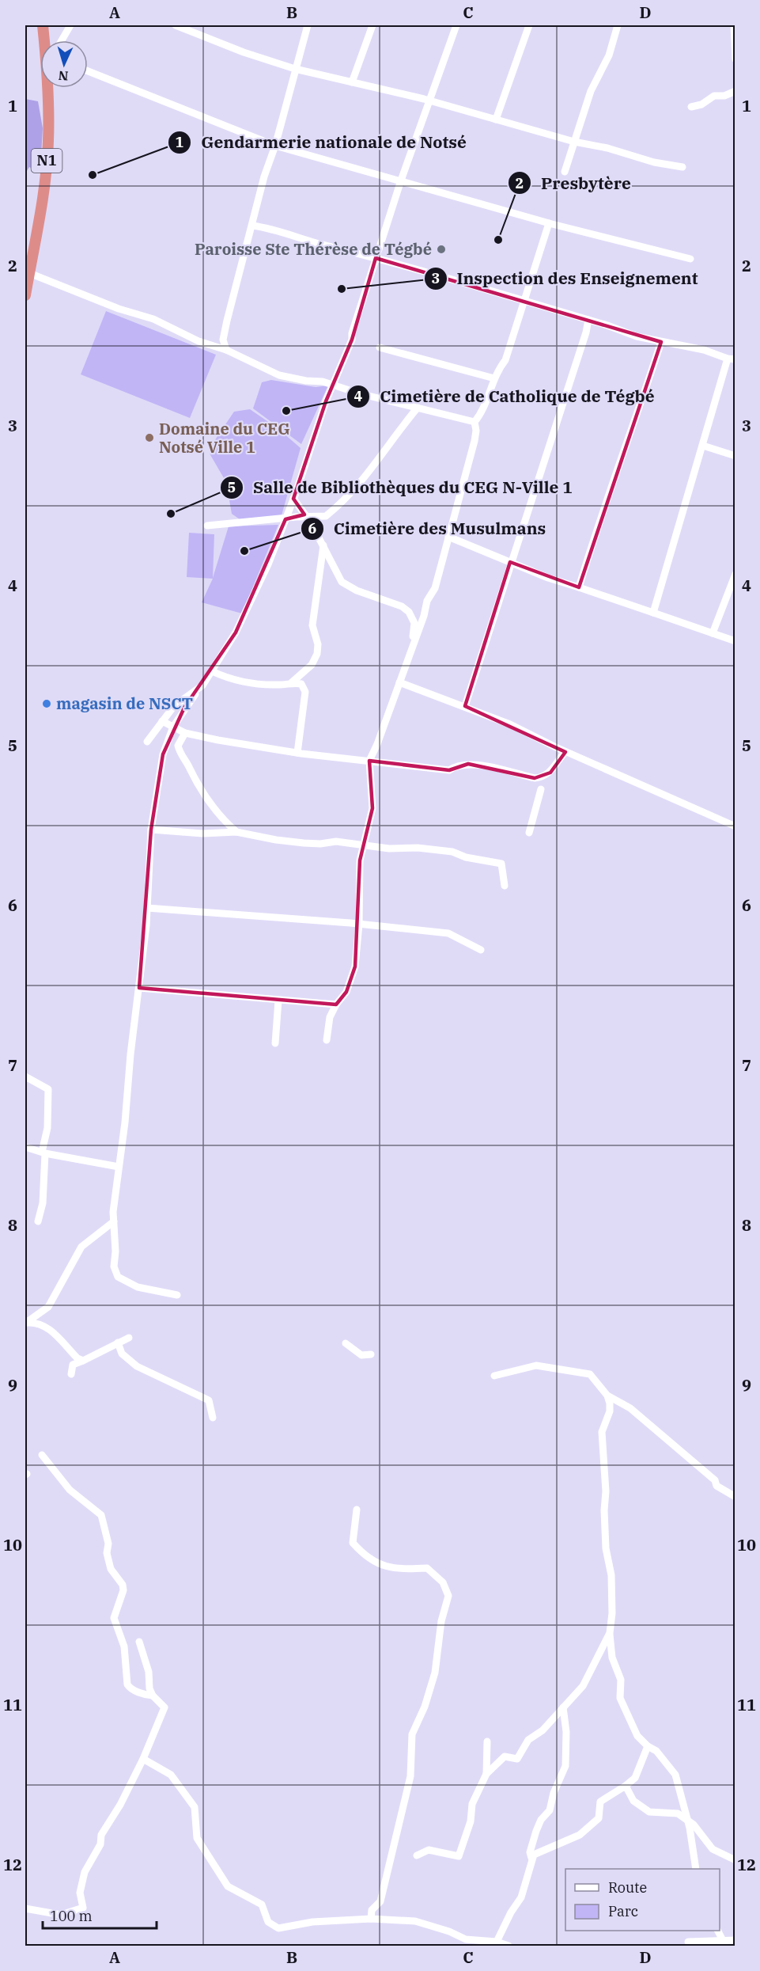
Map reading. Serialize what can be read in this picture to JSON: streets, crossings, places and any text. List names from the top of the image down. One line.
{"streets":{"highway":["N1"]},"places":["Gendarmerie nationale de Notsé","Presbytère","Paroisse Ste Thérèse de Tégbé","Inspection des Enseignement","Cimetière de Catholique de Tégbé","Domaine du CEG Notsé Ville 1","Salle de Bibliothèques du CEG N-Ville 1","Cimetière des Musulmans","magasin de NSCT"],"legend":["Route","Parc"],"scale_bar":"100 m","north":"bottom","grid":{"columns":["A","B","C","D"],"rows":["1","2","3","4","5","6","7","8","9","10","11","12"]}}
